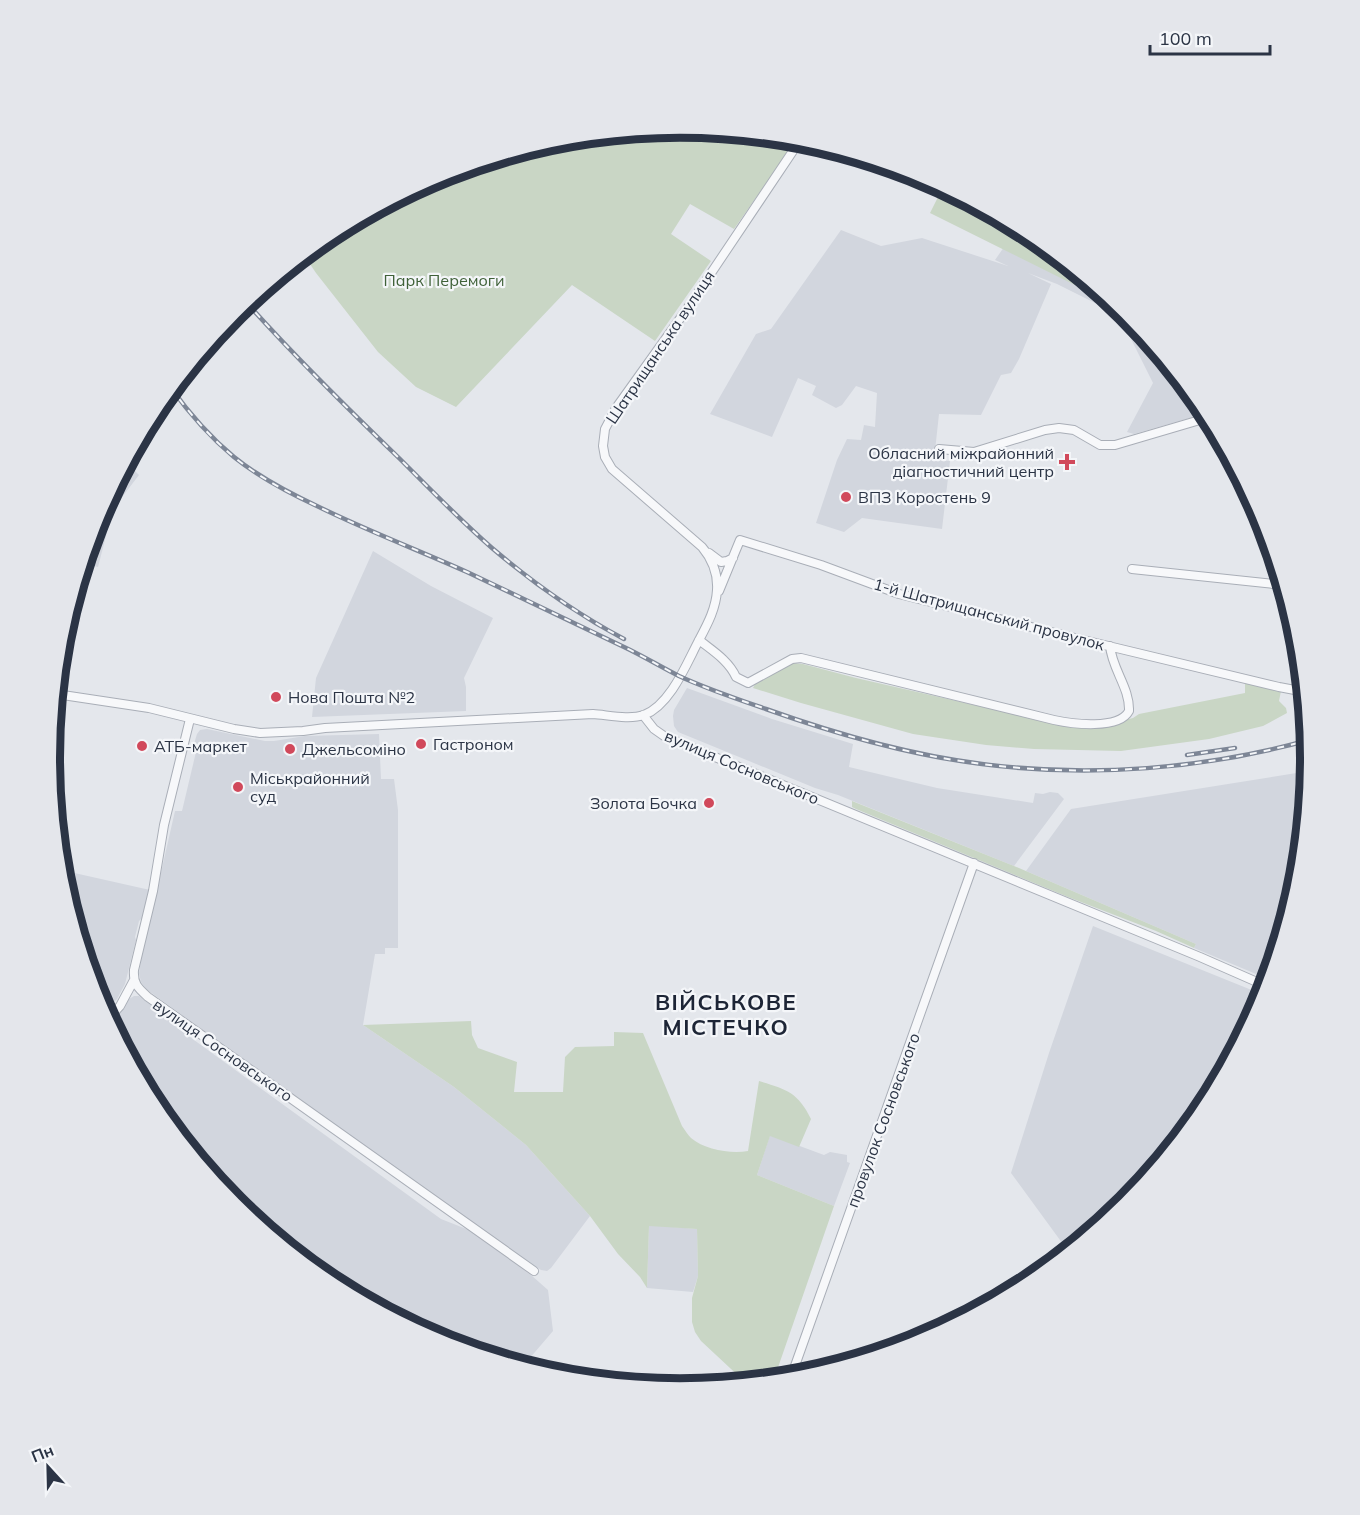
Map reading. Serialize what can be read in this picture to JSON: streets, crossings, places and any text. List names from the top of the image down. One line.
{"streets":{"street":["Шатрищанська вулиця","1-й Шатрищанський провулок","вулиця Сосновського","провулок Сосновського"]},"crossings":[["Шатрищанська вулиця","1-й Шатрищанський провулок"],["Шатрищанська вулиця","вулиця Сосновського"],["вулиця Сосновського","провулок Сосновського"]],"districts":["ВІЙСЬКОВЕ МІСТЕЧКО"],"parks":["Парк Перемоги"],"places":{"health":["Обласний міжрайонний діагностичний центр"],"other":["ВПЗ Коростень 9","Нова Пошта №2","Гастроном","АТБ-маркет","Джельсоміно","Міськрайонний суд","Золота Бочка"]},"scale_bar":"100 m","north":"top"}
